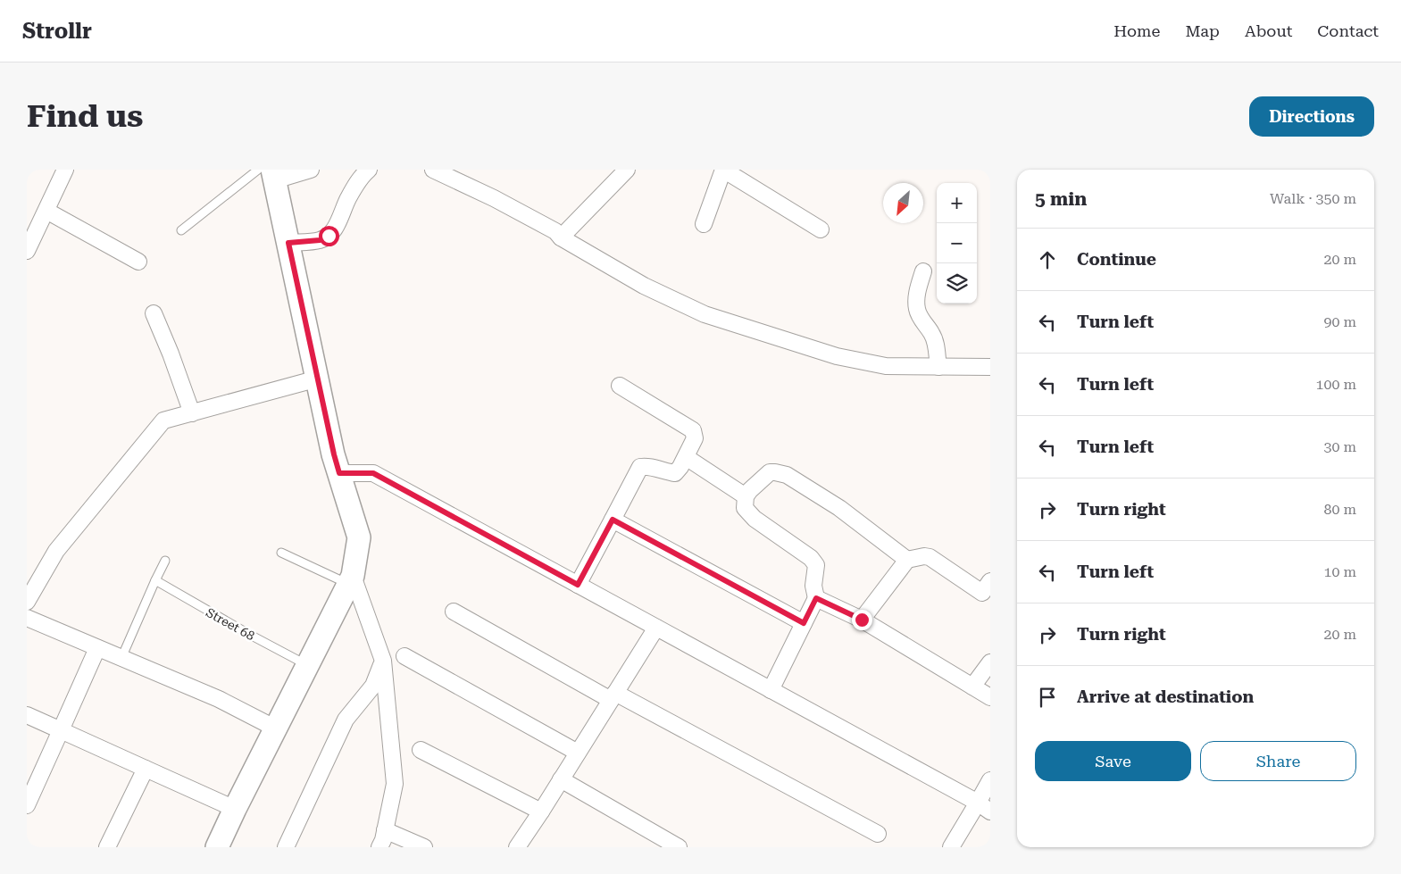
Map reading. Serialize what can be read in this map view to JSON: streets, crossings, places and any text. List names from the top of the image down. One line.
{"streets":{"lane":["Street 68"]},"north":"bottom left","page":{"header":"Strollr","nav":["Home","Map","About","Contact"],"buttons":["Directions",["Save","Share"]],"title":"Find us","heading":["5 min","Walk · 350 m"],"map_buttons":["+","−"],"list":[["Continue","20 m"],["Turn left","90 m"],["Turn left","100 m"],["Turn left","30 m"],["Turn right","80 m"],["Turn left","10 m"],["Turn right","20 m"],"Arrive at destination"]}}
